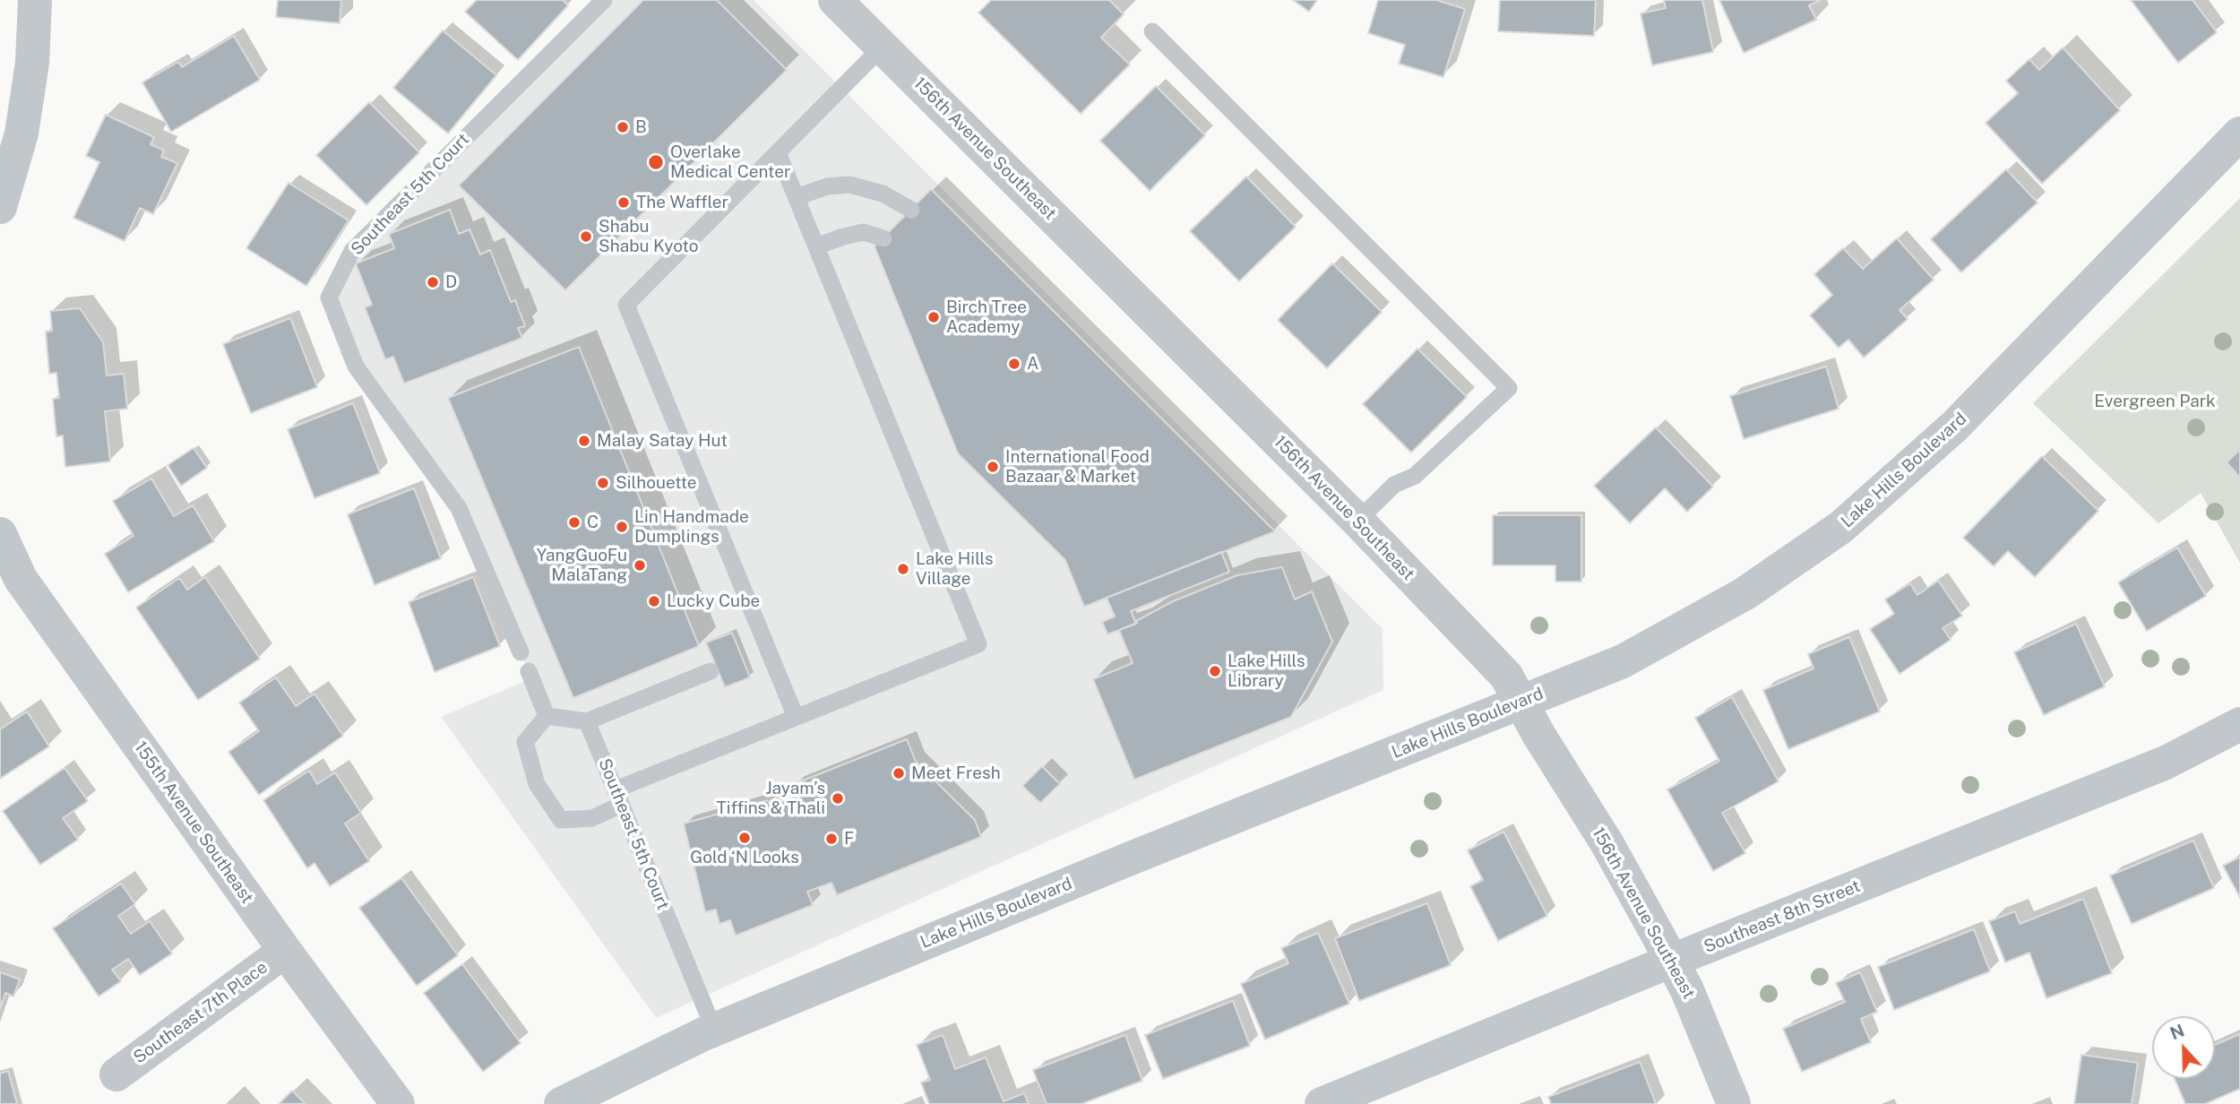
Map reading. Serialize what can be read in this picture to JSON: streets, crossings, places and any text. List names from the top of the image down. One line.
{"streets":{"street":["156th Avenue Southeast","Lake Hills Boulevard","155th Avenue Southeast","Southeast 8th Street","Southeast 7th Place"],"lane":["Southeast 5th Court"]},"crossings":[["156th Avenue Southeast","Lake Hills Boulevard"],["156th Avenue Southeast","Southeast 8th Street"],["Southeast 5th Court","Lake Hills Boulevard"],["155th Avenue Southeast","Southeast 7th Place"]],"parks":["Evergreen Park"],"places":["B","Overlake Medical Center","The Waffler","Shabu Shabu Kyoto","D","Birch Tree Academy","A","Malay Satay Hut","International Food Bazaar & Market","Silhouette","C","Lin Handmade Dumplings","YangGuoFu MalaTang","Lake Hills Village","Lucky Cube","Lake Hills Library","Meet Fresh","Jayam’s Tiffins & Thali","Gold ‘N Looks","F"],"north":"top"}
